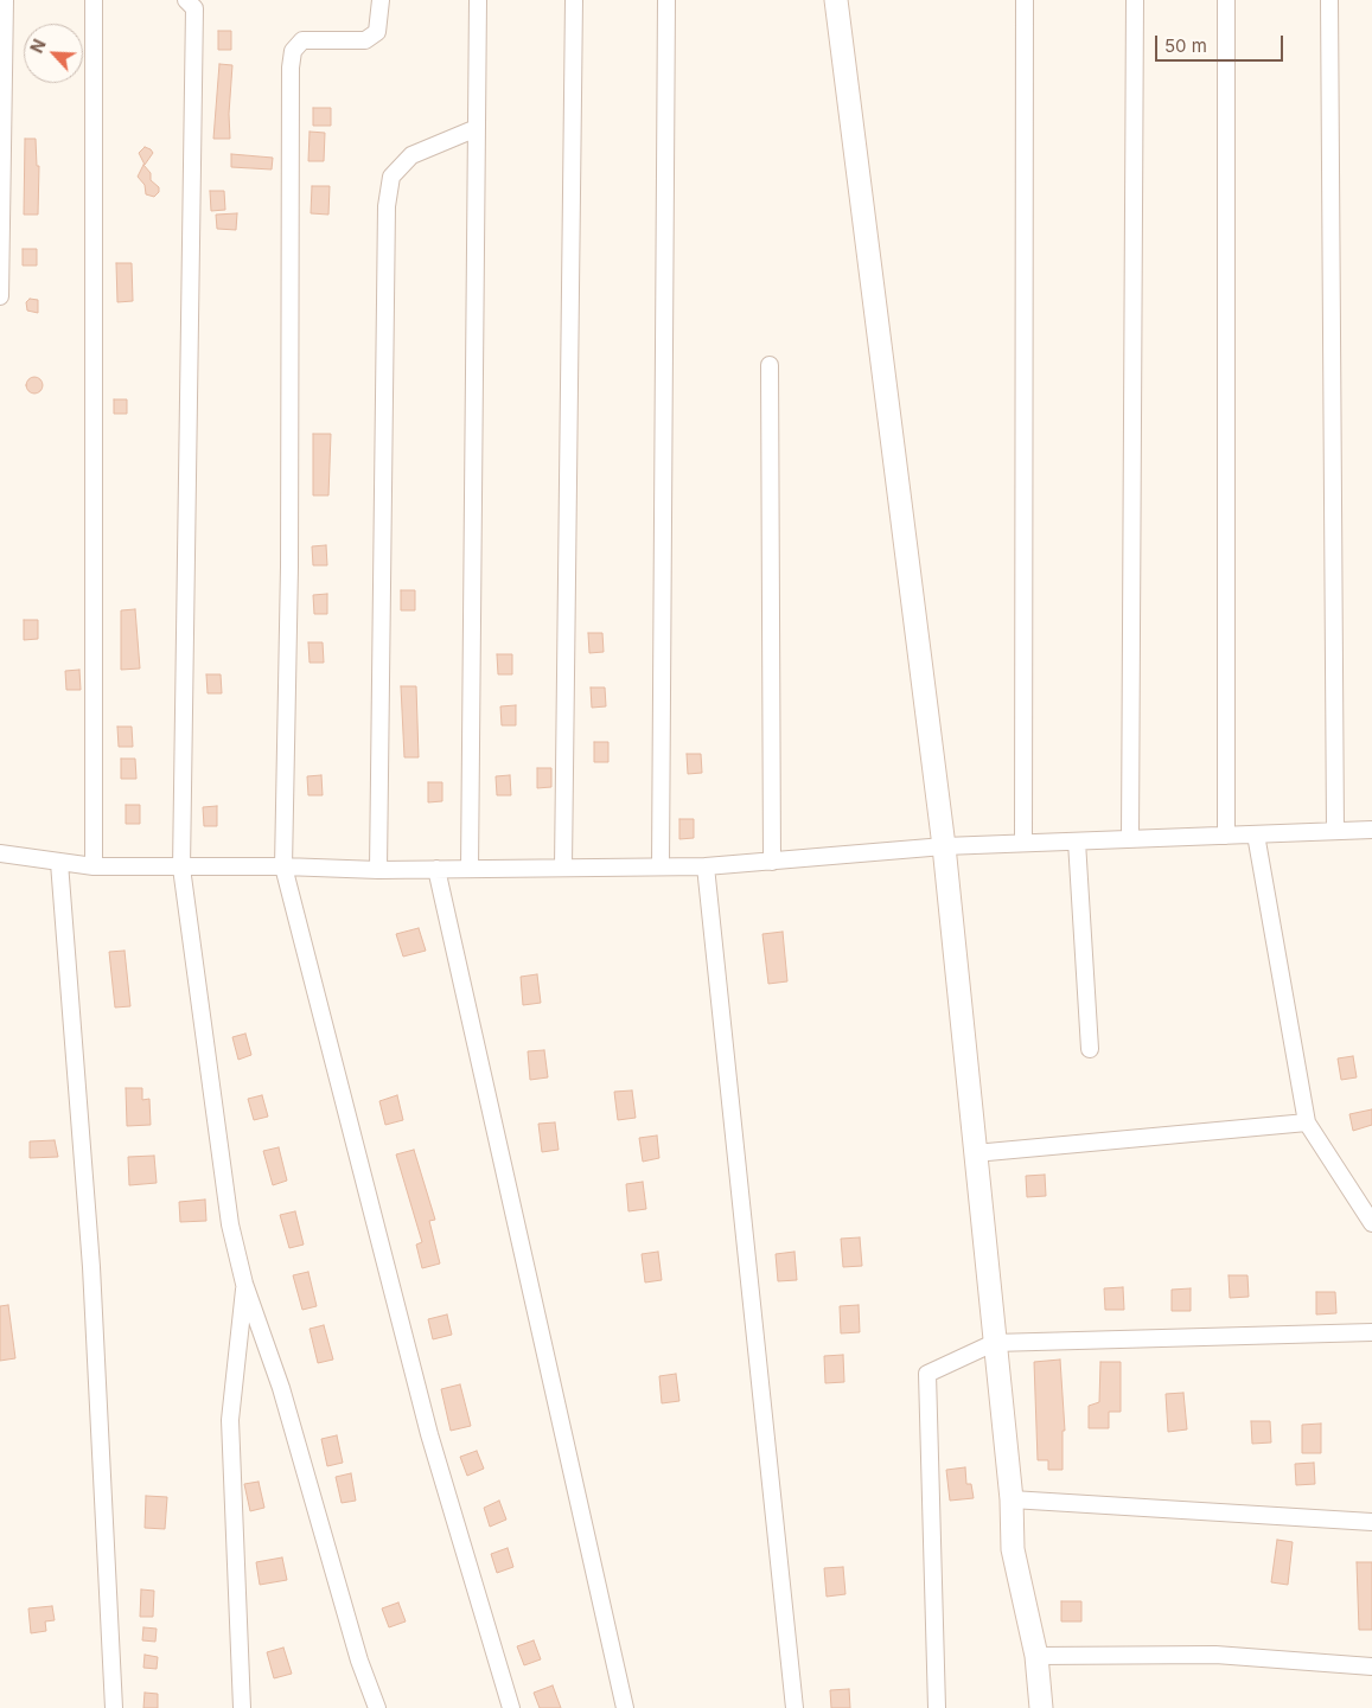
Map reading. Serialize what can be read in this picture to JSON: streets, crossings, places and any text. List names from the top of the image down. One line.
{"scale_bar":"50 m","north":"top left"}
